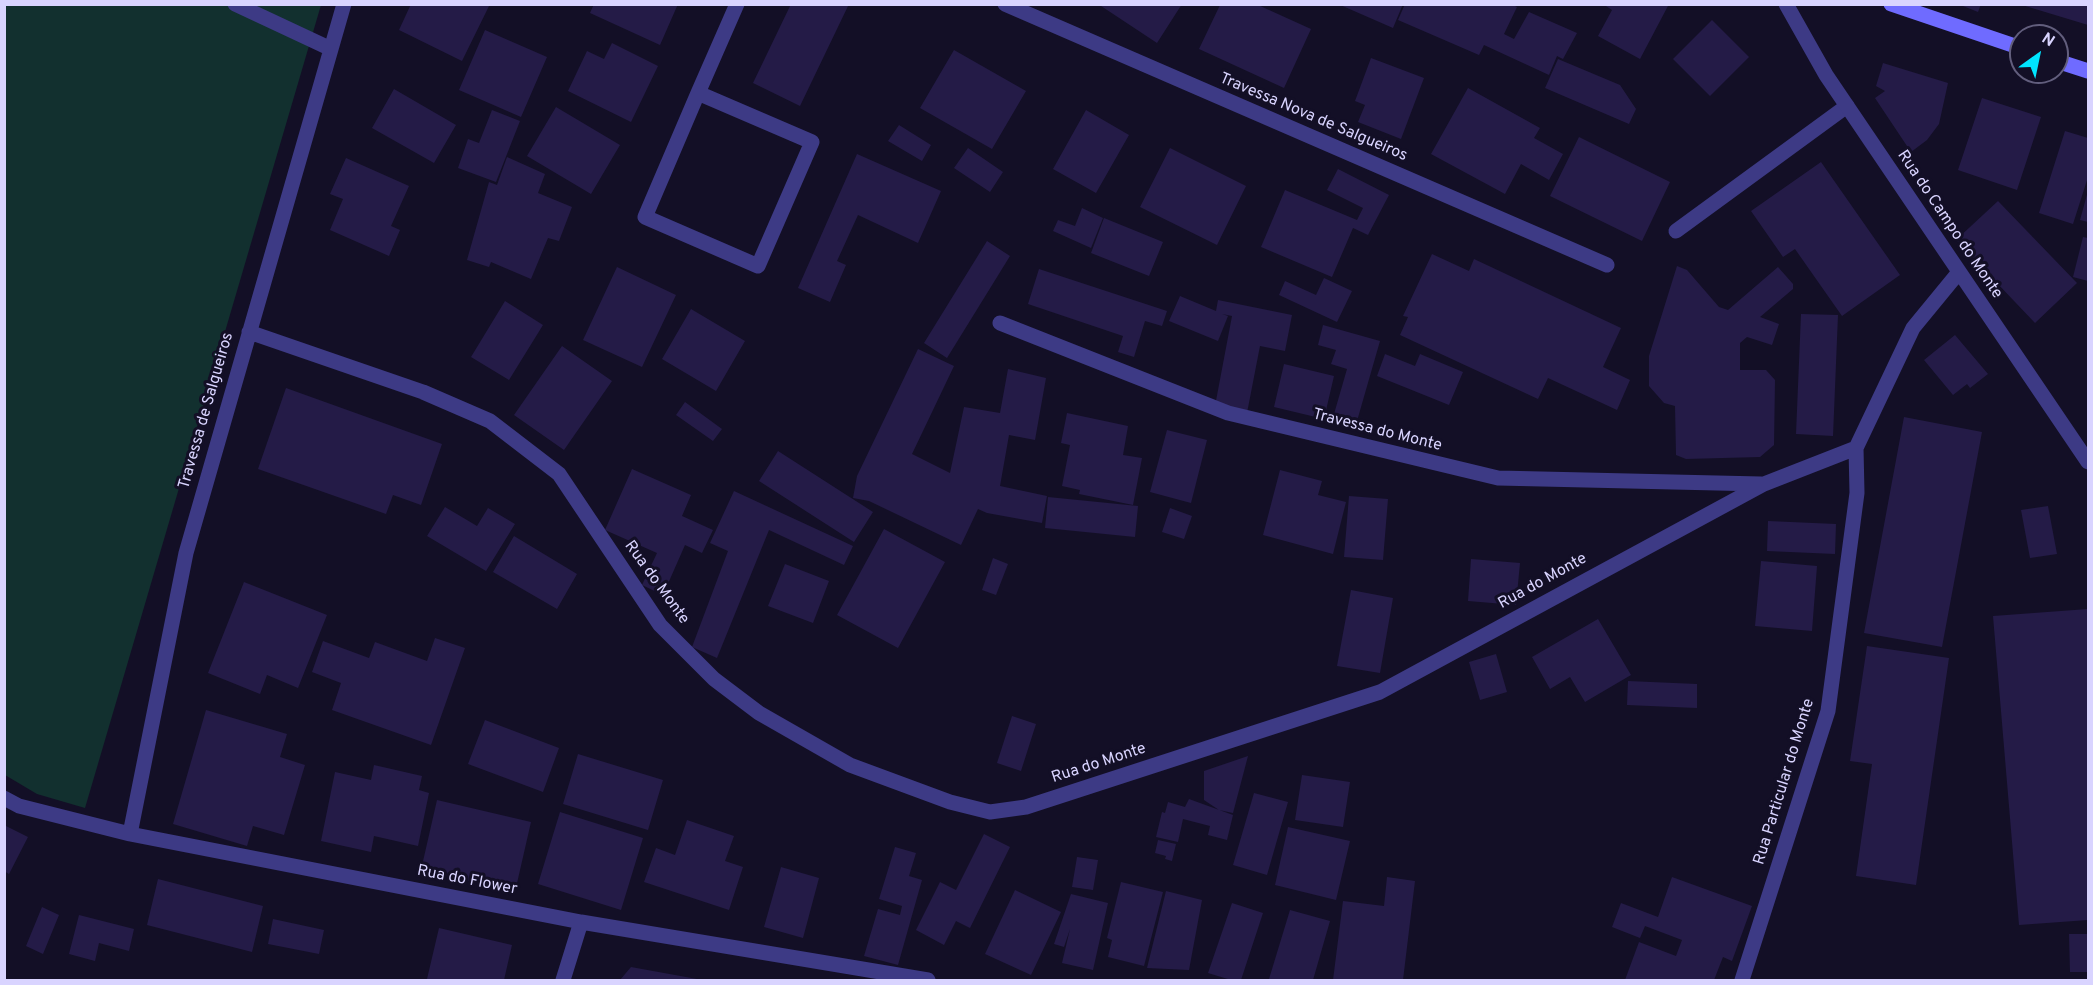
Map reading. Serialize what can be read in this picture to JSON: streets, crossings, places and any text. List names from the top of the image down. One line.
{"streets":{"street":["Travessa Nova de Salgueiros","Rua do Campo do Monte","Travessa de Salgueiros","Travessa do Monte","Rua do Monte","Rua Particular do Monte","Rua do Flower"]},"crossings":[["Travessa de Salgueiros","Rua do Monte"],["Travessa de Salgueiros","Rua do Flower"],["Travessa do Monte","Rua do Monte"],["Rua do Monte","Rua Particular do Monte"]],"north":"top right"}
